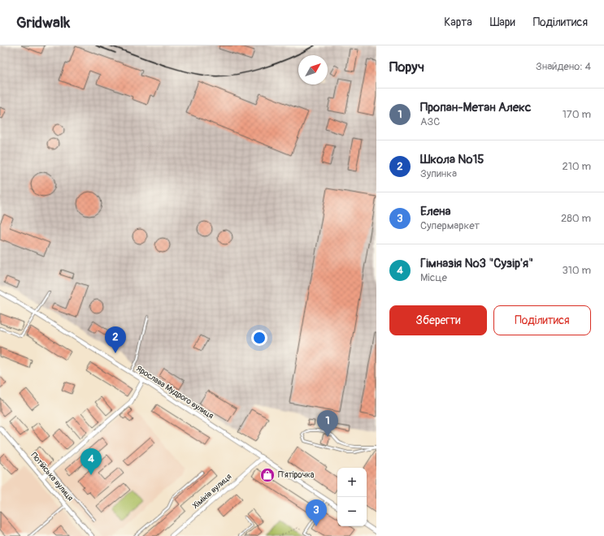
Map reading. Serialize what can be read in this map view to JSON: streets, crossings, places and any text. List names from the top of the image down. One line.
{"streets":{"street":["Ярослава Мудрого вулиця","Потійська вулиця","Хіміків вулиця"]},"crossings":[["Ярослава Мудрого вулиця","Хіміків вулиця"]],"places":{"shop":["П'ятірочка"]},"north":"top right","page":{"header":"Gridwalk","nav":["Карта","Шари","Поділитися"],"heading":["Поруч","Знайдено: 4"],"list":[{"mark":"1","name":"Пропан-Метан Алекс","note":"АЗС","value":"170 m"},{"mark":"2","name":"Школа №15","note":"Зупинка","value":"210 m"},{"mark":"3","name":"Елена","note":"Супермаркет","value":"280 m"},{"mark":"4","name":"Гімназія №3 \"Сузір'я\"","note":"Місце","value":"310 m"}],"buttons":["Зберегти","Поділитися"],"pins":["2","1","4","3"],"map_buttons":["+","−"]}}
